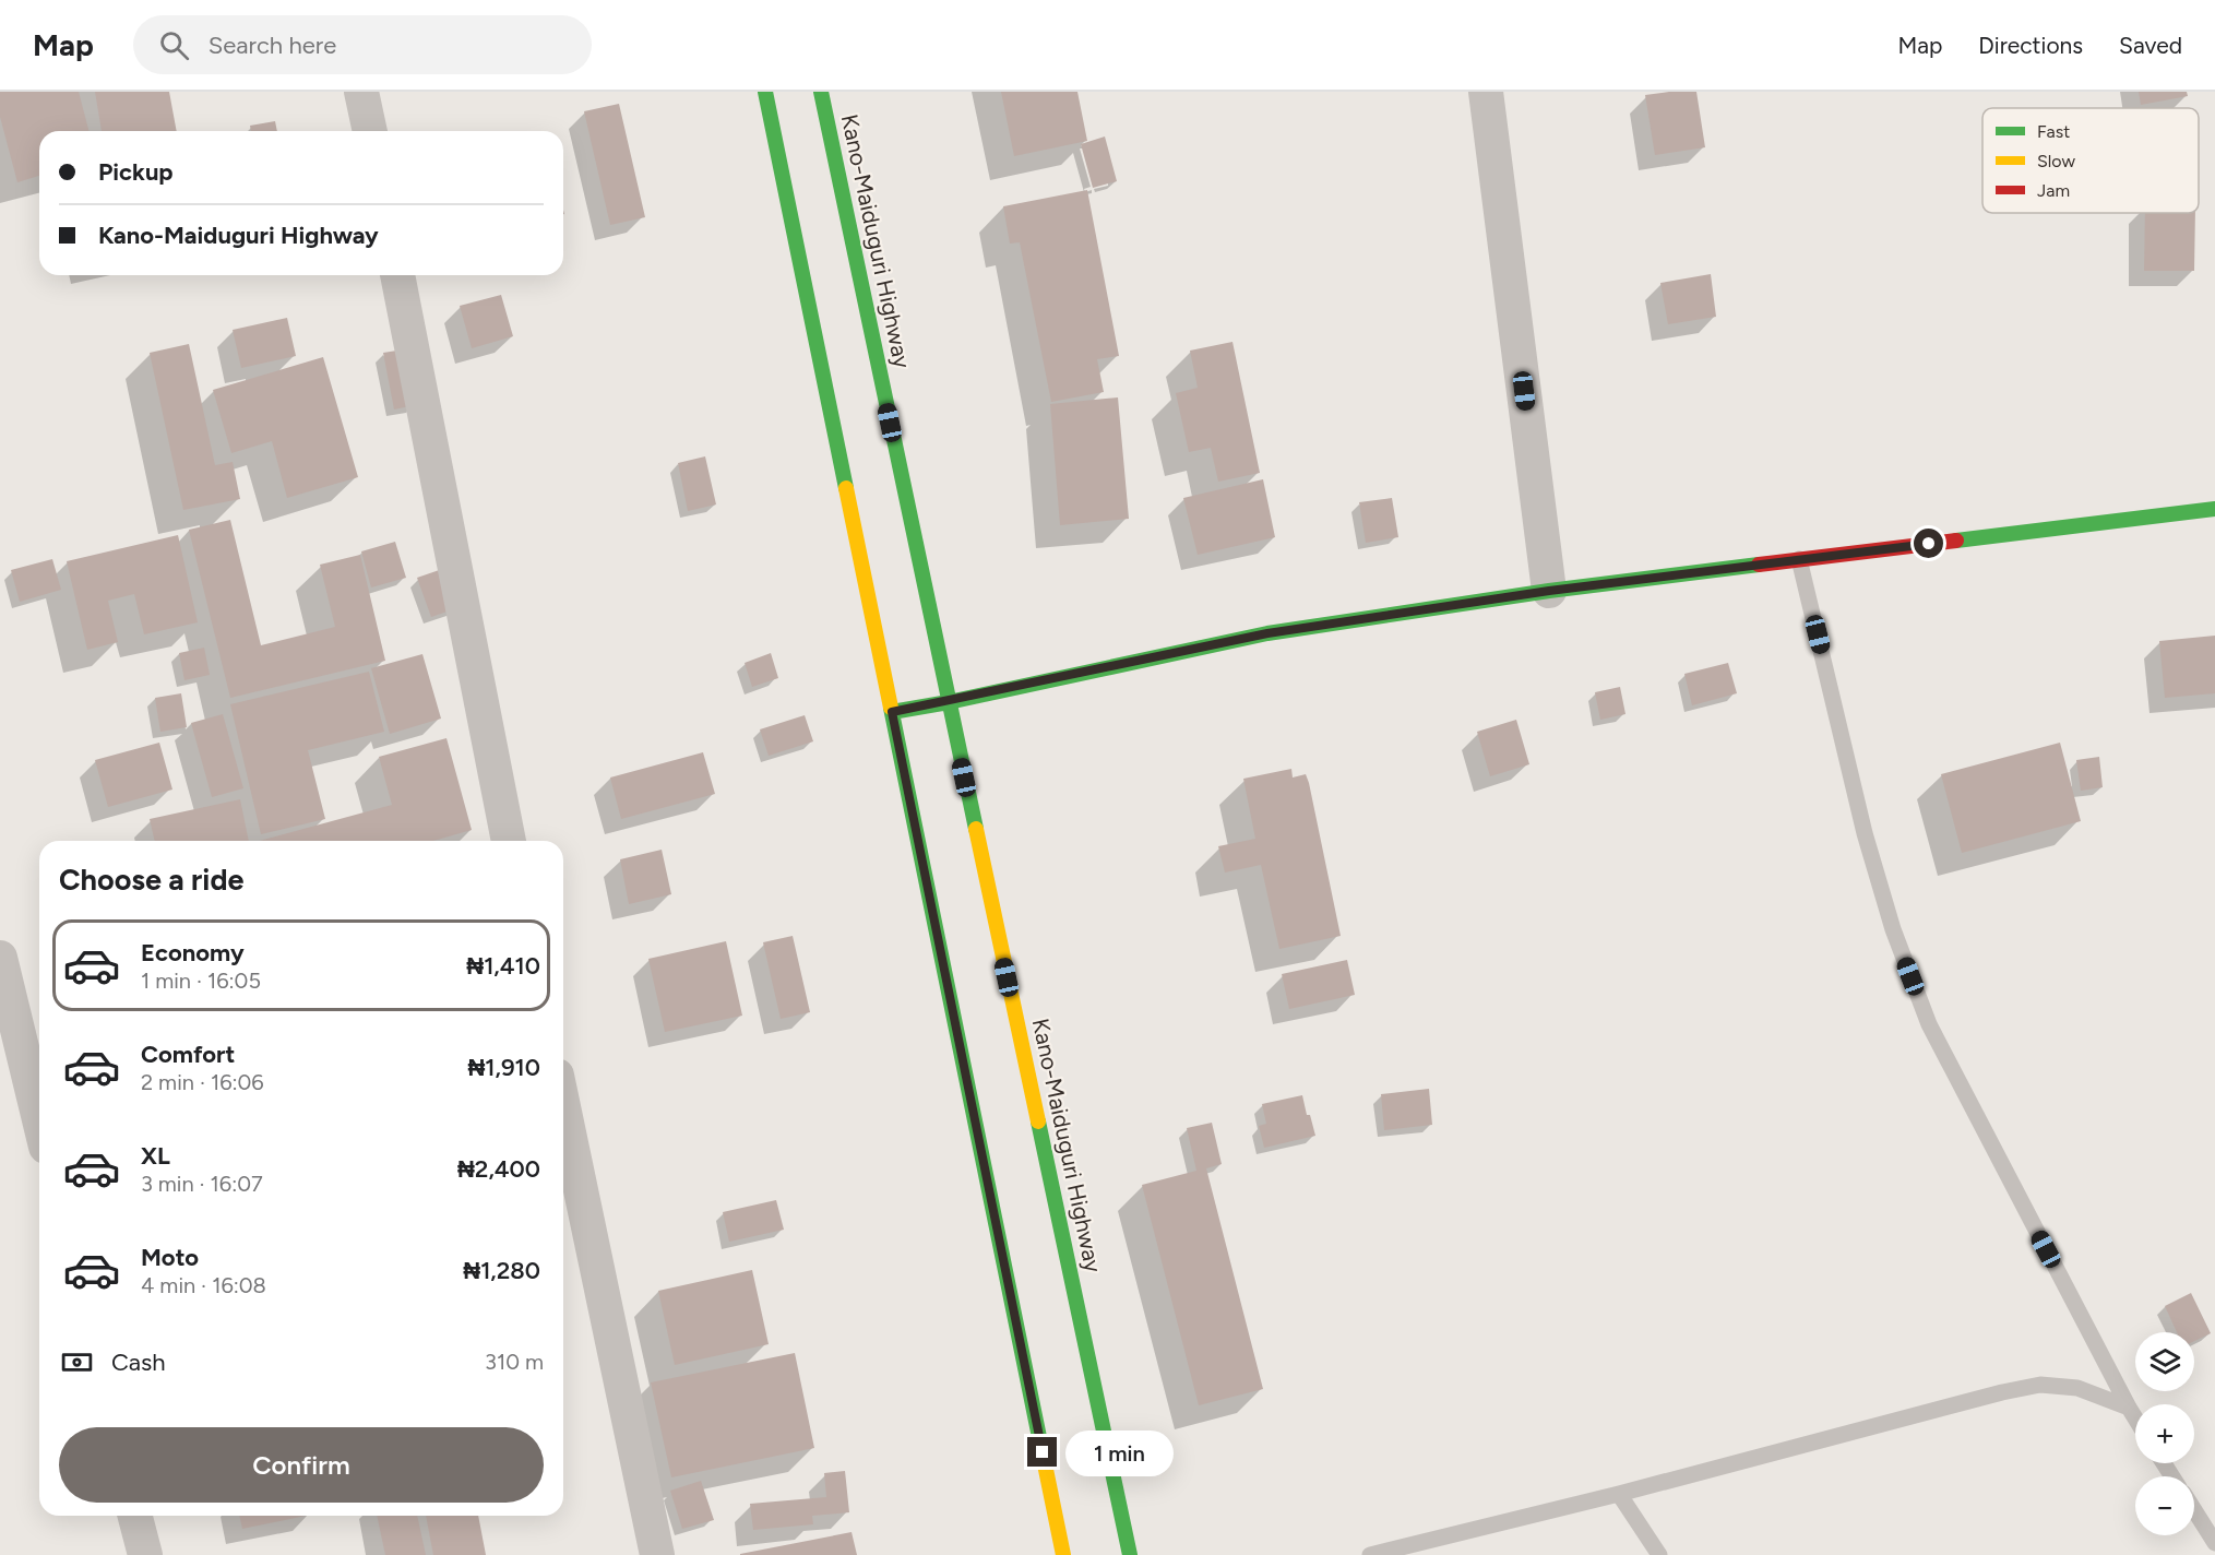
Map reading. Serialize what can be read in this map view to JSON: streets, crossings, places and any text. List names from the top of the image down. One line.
{"streets":{"main road":["Kano-Maiduguri Highway"]},"legend":["Fast","Slow","Jam"],"page":{"header":"Map","search":"Search here","nav":["Map","Directions","Saved"],"banner":["Pickup","Kano-Maiduguri Highway"],"heading":"Choose a ride","list":[{"name":"Economy","note":"1 min · 16:05","value":"₦1,410"},{"name":"Comfort","note":"2 min · 16:06","value":"₦1,910"},{"name":"XL","note":"3 min · 16:07","value":"₦2,400"},{"name":"Moto","note":"4 min · 16:08","value":"₦1,280"}],"pay":["Cash","310 m"],"map_buttons":["+","−"],"buttons":"Confirm","bubble":"1 min"}}
